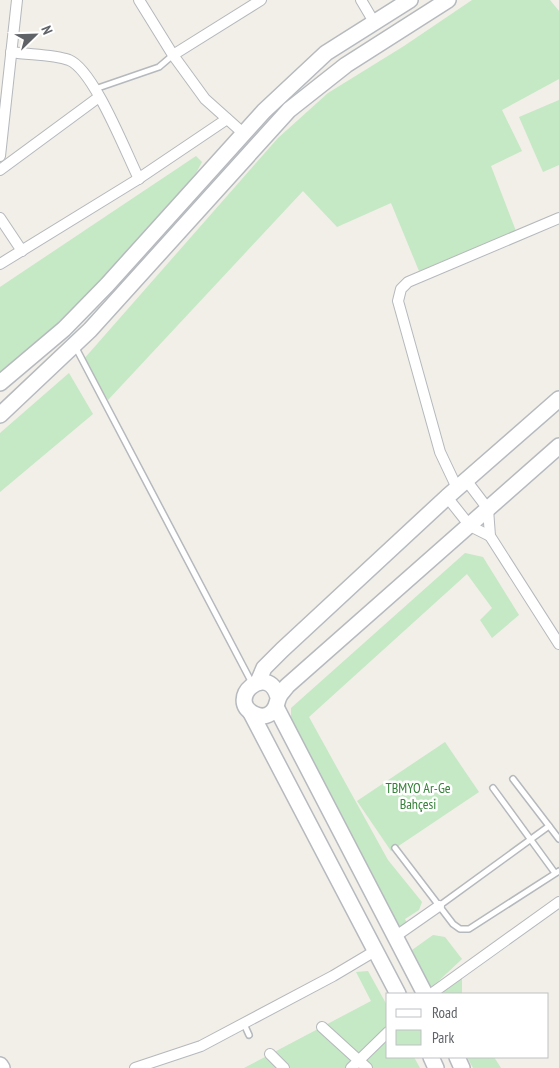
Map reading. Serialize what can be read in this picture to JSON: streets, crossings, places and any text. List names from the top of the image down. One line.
{"parks":["TBMYO Ar-Ge Bahçesi"],"legend":["Road","Park"],"north":"top right"}
